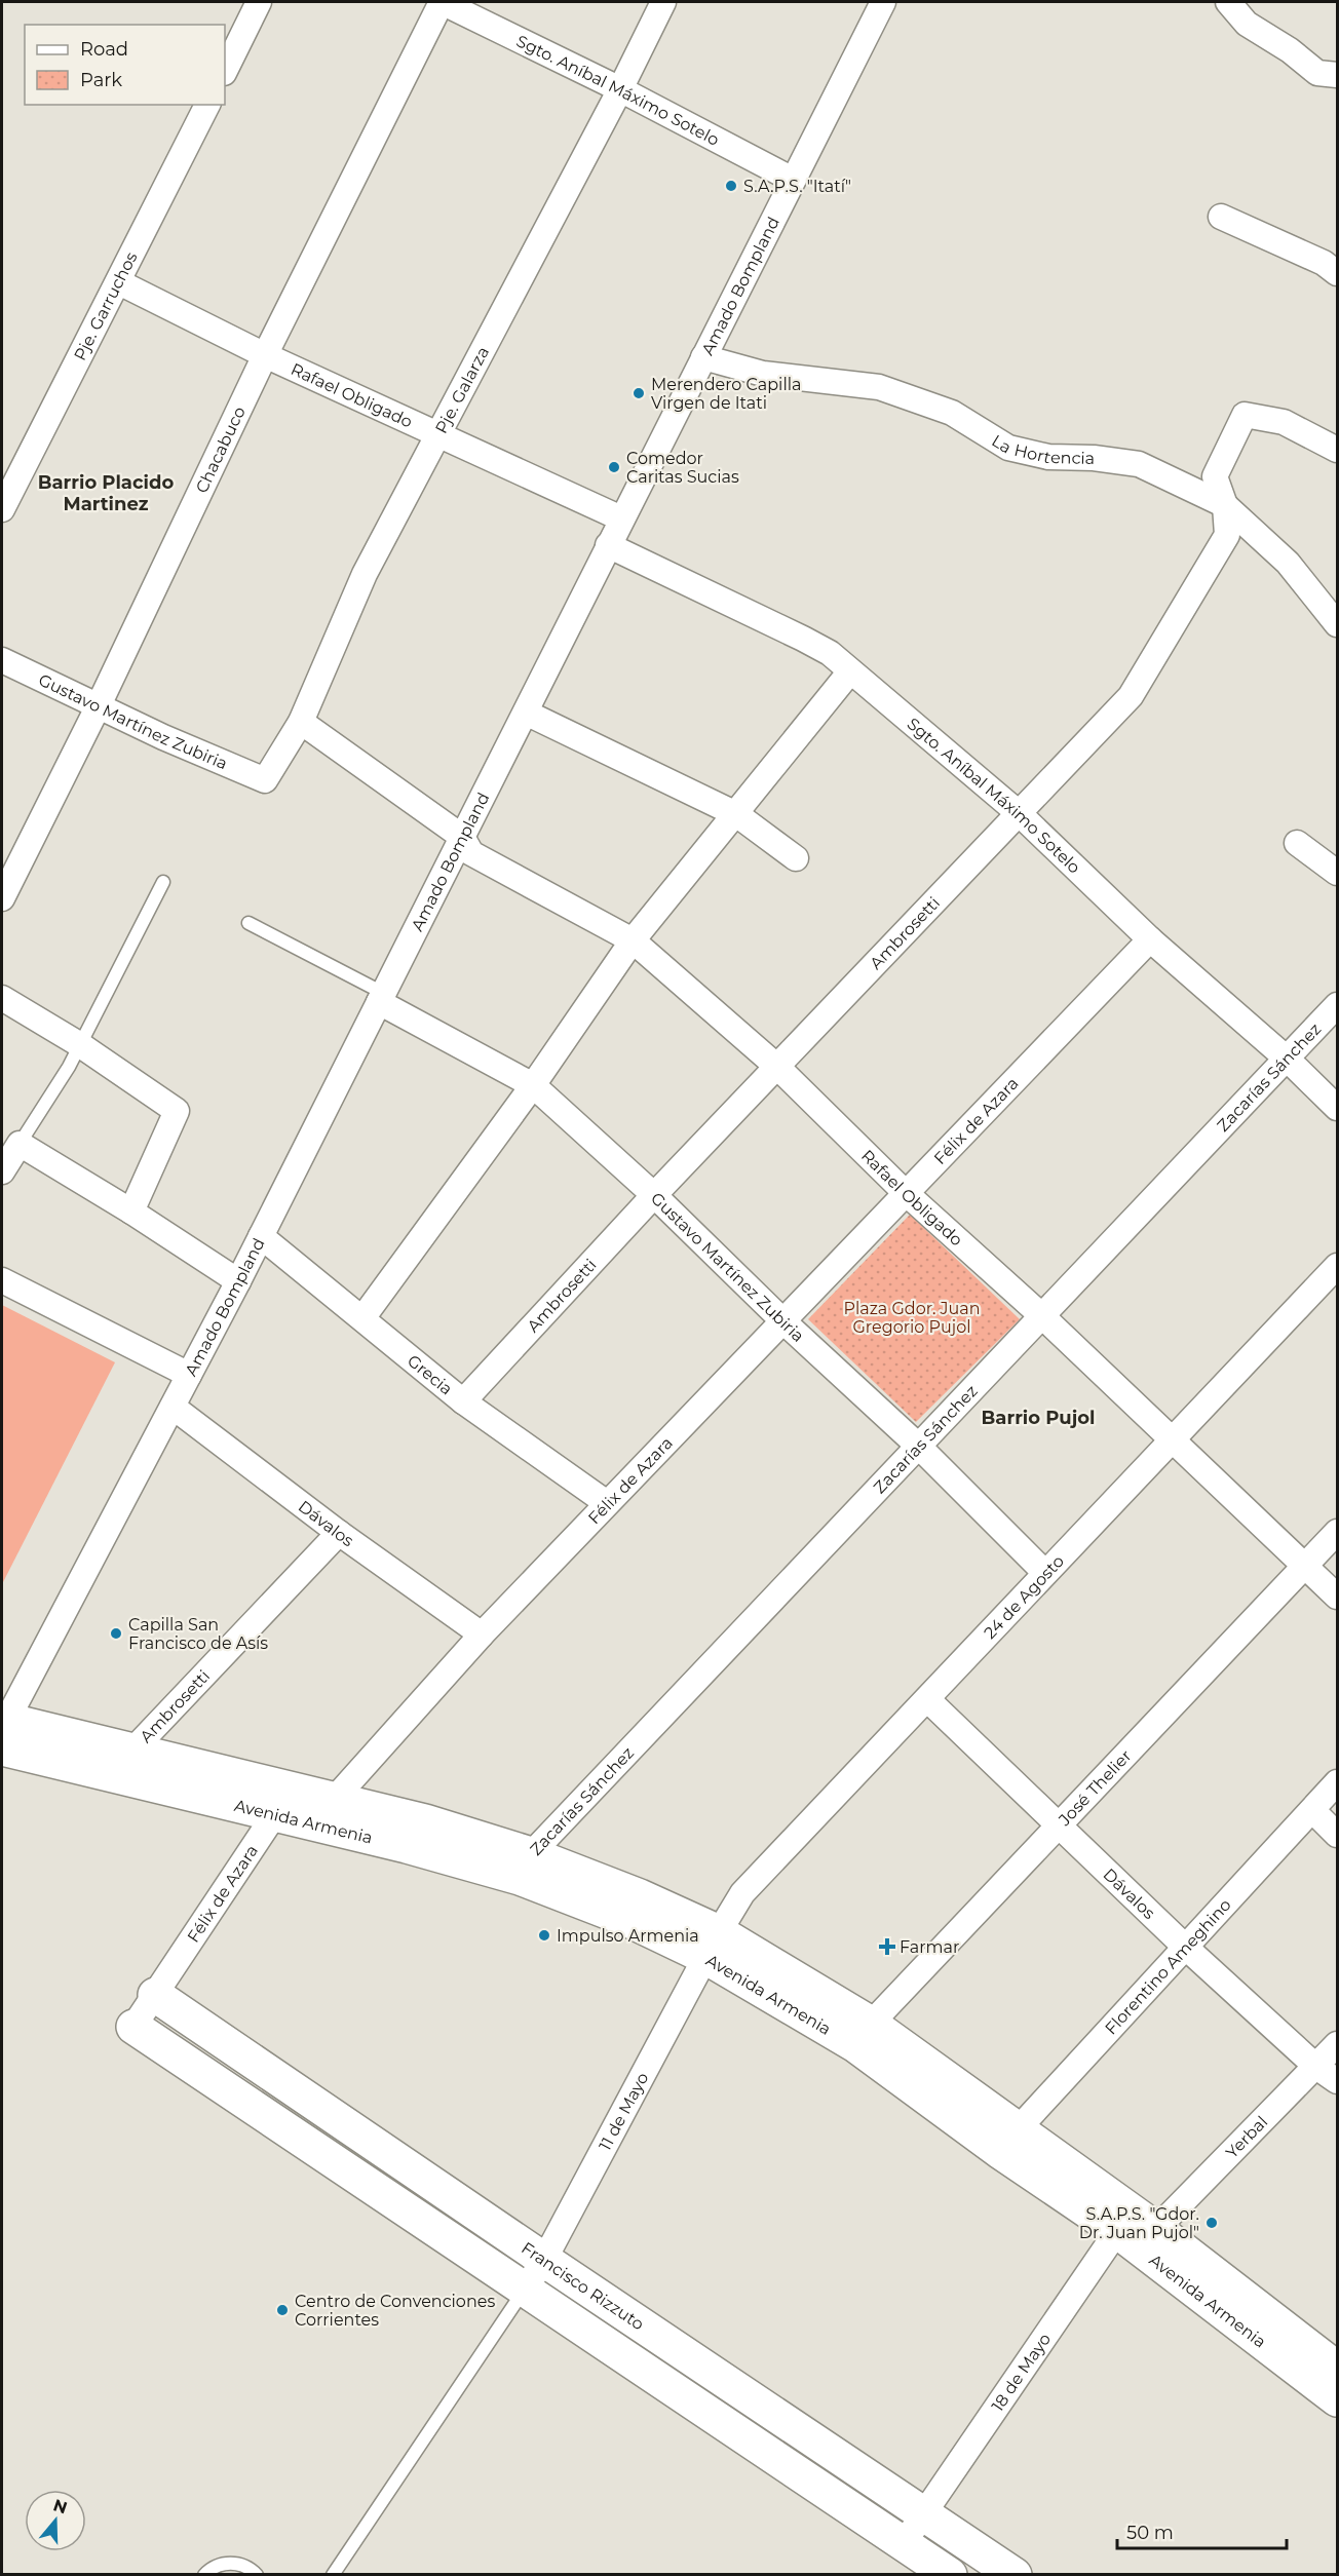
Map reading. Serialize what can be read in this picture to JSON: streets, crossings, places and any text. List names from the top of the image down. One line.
{"streets":{"main road":["Avenida Armenia","Francisco Rizzuto"],"street":["Sgto. Aníbal Máximo Sotelo","Amado Bompland","Pje. Garruchos","Pje. Galarza","Rafael Obligado","La Hortencia","Chacabuco","Gustavo Martínez Zubiria","Ambrosetti","Zacarías Sánchez","Félix de Azara","Grecia","Dávalos","24 de Agosto","José Thelier","Florentino Ameghino","11 de Mayo","Yerbal","18 de Mayo"]},"crossings":[["Sgto. Aníbal Máximo Sotelo","Amado Bompland"],["Sgto. Aníbal Máximo Sotelo","Pje. Galarza"],["Sgto. Aníbal Máximo Sotelo","Chacabuco"],["Sgto. Aníbal Máximo Sotelo","Ambrosetti"],["Sgto. Aníbal Máximo Sotelo","Zacarías Sánchez"],["Sgto. Aníbal Máximo Sotelo","Félix de Azara"],["Amado Bompland","Rafael Obligado"],["Amado Bompland","La Hortencia"],["Amado Bompland","Gustavo Martínez Zubiria"],["Amado Bompland","Grecia"],["Amado Bompland","Dávalos"],["Amado Bompland","Avenida Armenia"],["Pje. Garruchos","Rafael Obligado"],["Pje. Galarza","Rafael Obligado"],["Pje. Galarza","Gustavo Martínez Zubiria"],["Rafael Obligado","Chacabuco"],["Rafael Obligado","Ambrosetti"],["Rafael Obligado","Zacarías Sánchez"],["Rafael Obligado","Félix de Azara"],["Rafael Obligado","24 de Agosto"],["Rafael Obligado","José Thelier"],["La Hortencia","Ambrosetti"],["Chacabuco","Gustavo Martínez Zubiria"],["Gustavo Martínez Zubiria","Ambrosetti"],["Gustavo Martínez Zubiria","Zacarías Sánchez"],["Gustavo Martínez Zubiria","Félix de Azara"],["Gustavo Martínez Zubiria","24 de Agosto"],["Ambrosetti","Grecia"],["Ambrosetti","Dávalos"],["Ambrosetti","Avenida Armenia"],["Zacarías Sánchez","Avenida Armenia"],["Félix de Azara","Grecia"],["Félix de Azara","Dávalos"],["Félix de Azara","Avenida Armenia"],["Félix de Azara","Francisco Rizzuto"],["Dávalos","24 de Agosto"],["Dávalos","José Thelier"],["Dávalos","Florentino Ameghino"],["Dávalos","Yerbal"],["24 de Agosto","Avenida Armenia"],["24 de Agosto","11 de Mayo"],["José Thelier","Avenida Armenia"],["Avenida Armenia","Florentino Ameghino"],["Avenida Armenia","11 de Mayo"],["Avenida Armenia","Yerbal"],["Avenida Armenia","18 de Mayo"],["11 de Mayo","Francisco Rizzuto"],["Francisco Rizzuto","18 de Mayo"]],"districts":["Barrio Placido Martinez","Barrio Pujol"],"parks":["Plaza Gdor. Juan Gregorio Pujol"],"places":{"other":["S.A.P.S. \"Itatí\"","Merendero Capilla Virgen de Itati","Comedor Caritas Sucias","Capilla San Francisco de Asís","Impulso Armenia","S.A.P.S. \"Gdor. Dr. Juan Pujol\"","Centro de Convenciones Corrientes"],"health":["Farmar"]},"legend":["Road","Park"],"scale_bar":"50 m","north":"top"}
